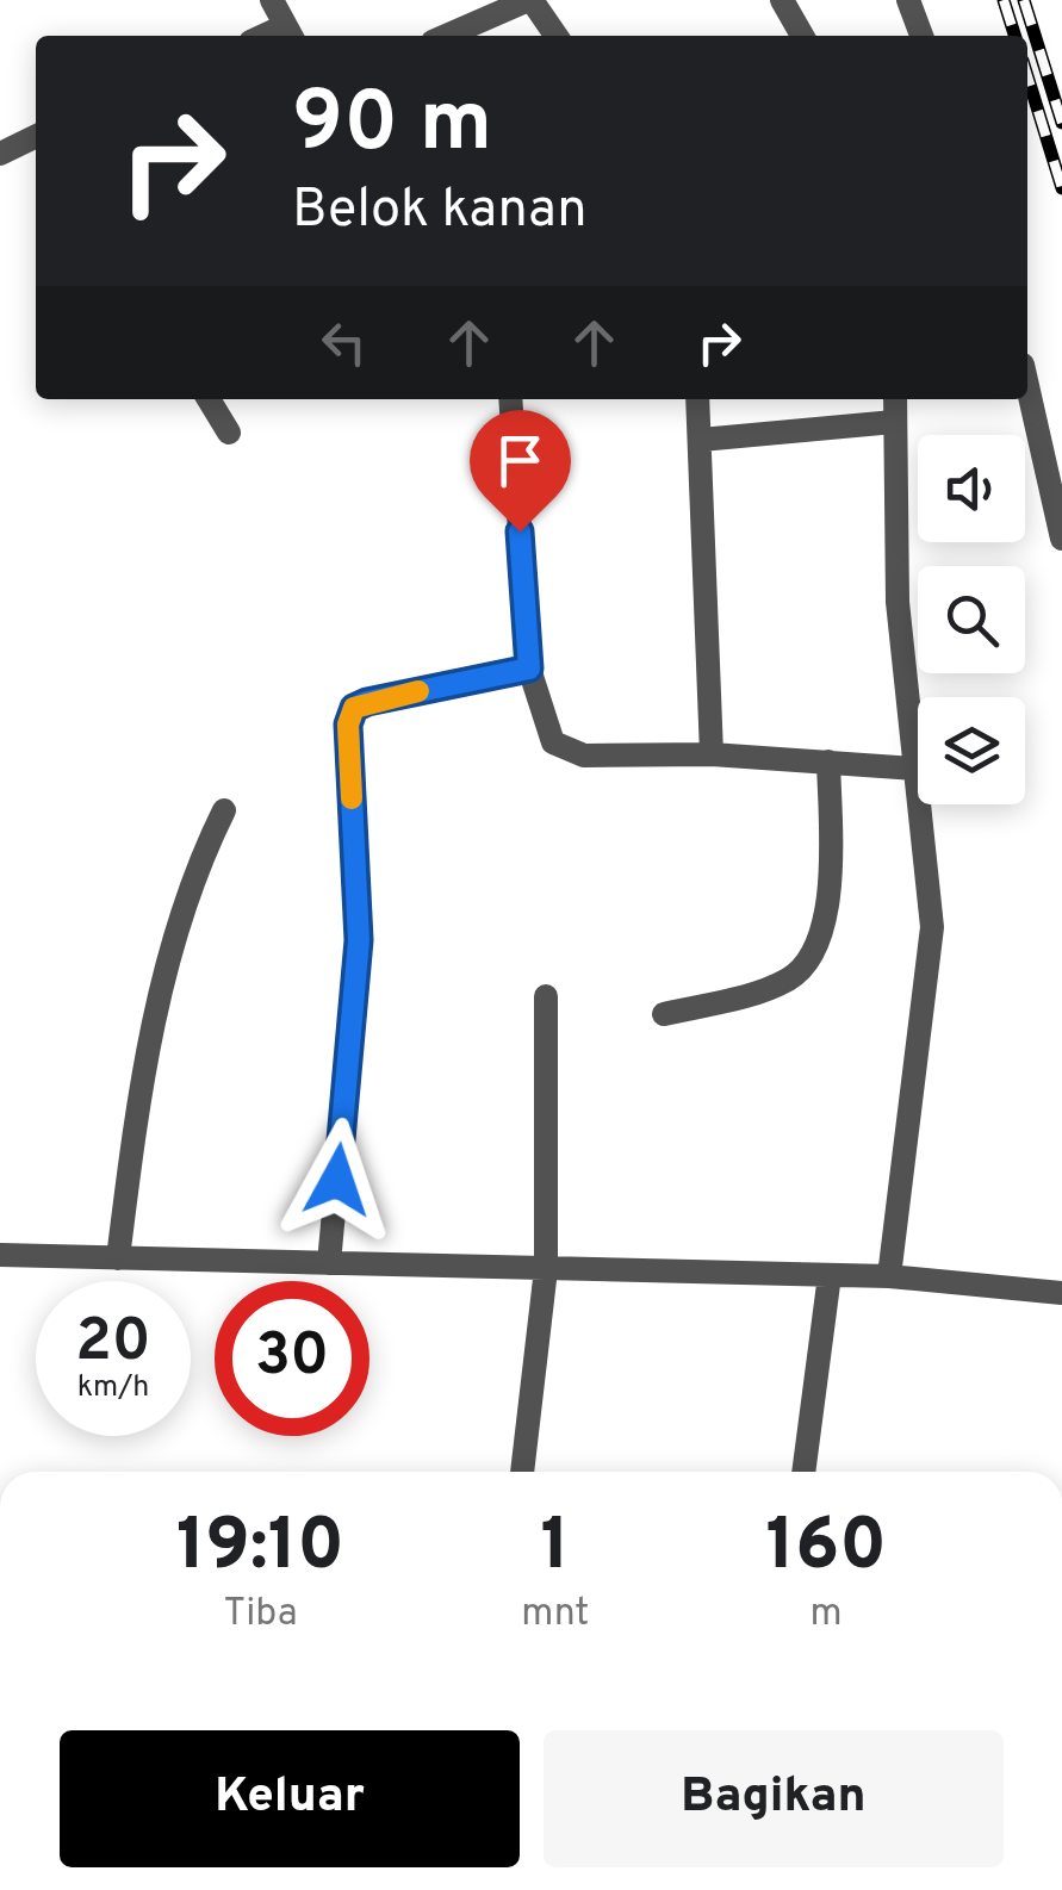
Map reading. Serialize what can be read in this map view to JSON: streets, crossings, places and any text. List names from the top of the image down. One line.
{"page":{"turn":["90 m","Belok kanan"],"speed":"20 km/h","limit":"30","eta":["19:10","Tiba","1","mnt","160","m"],"buttons":["Keluar","Bagikan"]}}
